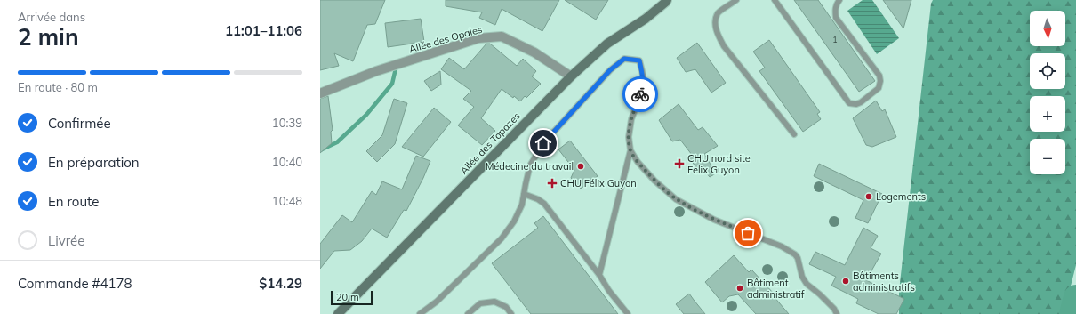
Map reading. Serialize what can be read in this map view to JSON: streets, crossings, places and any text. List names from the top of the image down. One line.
{"streets":{"main road":["Allée des Topazes"],"street":["Allée des Opales"]},"crossings":[["Allée des Opales","Allée des Topazes"]],"places":{"health":["CHU nord site Felix Guyon","CHU Félix Guyon"],"other":["Médecine du travail","Logements","Bâtiments administratifs","Bâtiment administratif"]},"house_numbers":["1"],"scale_bar":"20 m","north":"bottom","page":{"heading":["2 min","Arrivée dans","11:01–11:06"],"panel":["Commande #4178","$14.29"],"map_buttons":["+","−"],"bar":"En route · 80 m","list":[["Confirmée","10:39"],["En préparation","10:40"],["En route","10:48"],"Livrée"],"scale":"20 m"}}
